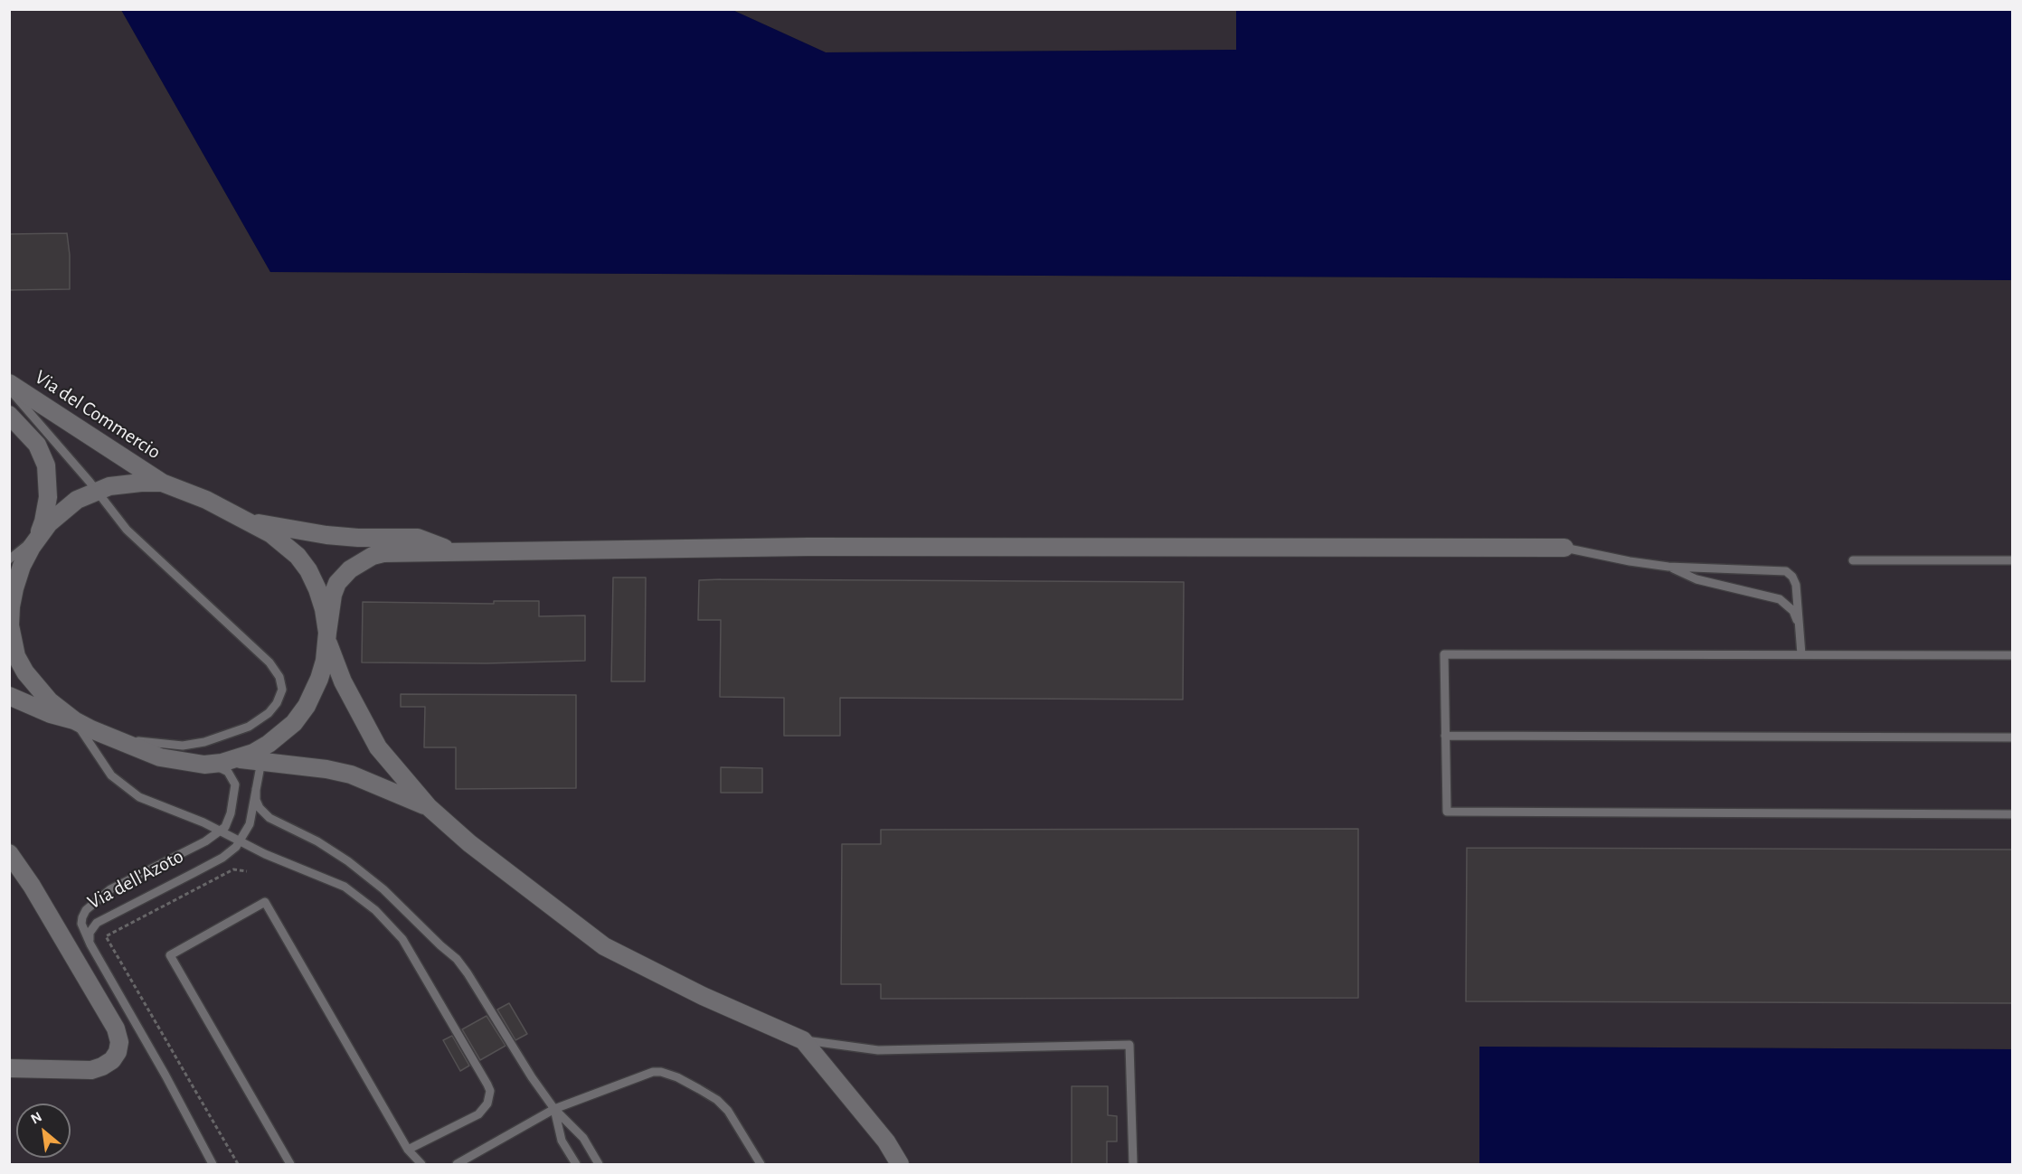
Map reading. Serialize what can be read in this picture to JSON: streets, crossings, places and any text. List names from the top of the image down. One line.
{"streets":{"street":["Via del Commercio"],"lane":["Via dell'Azoto"]},"north":"top left"}
